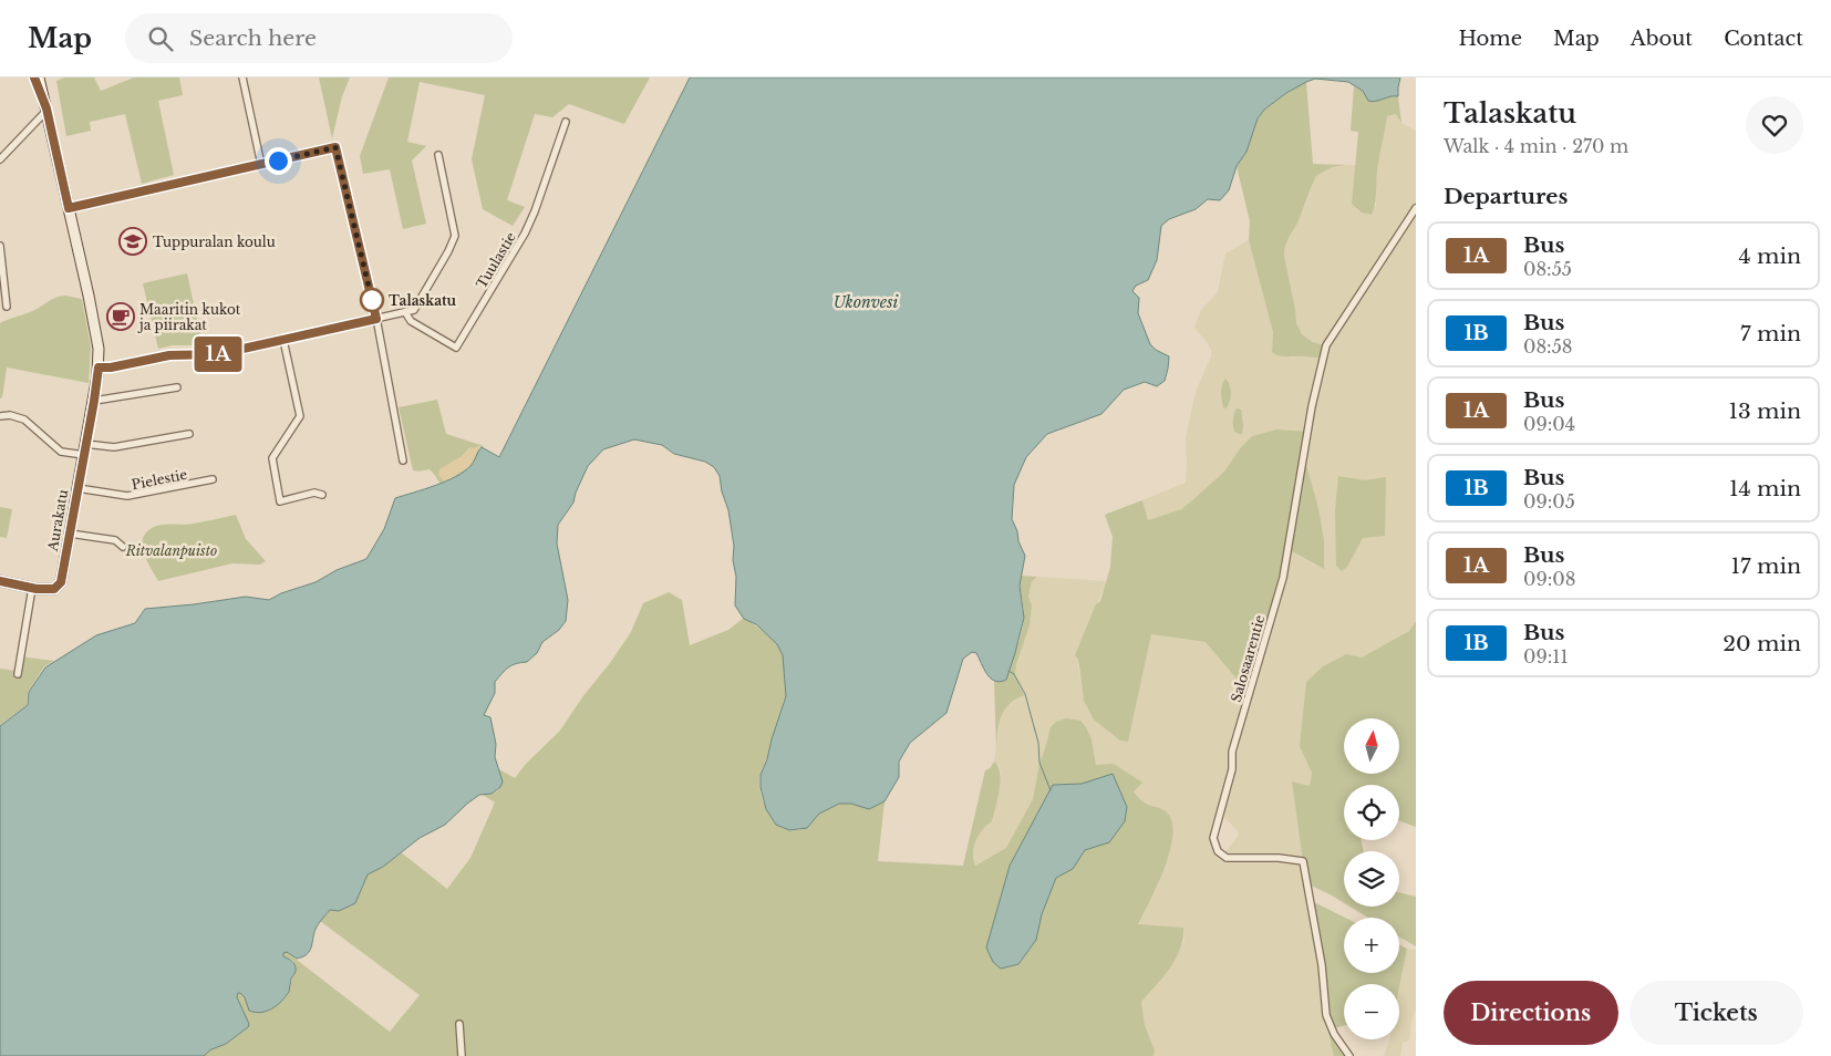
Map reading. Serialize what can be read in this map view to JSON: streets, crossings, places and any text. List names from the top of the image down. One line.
{"streets":{"street":["Tuulastie","Pielestie","Aurakatu","Salosaarentie"]},"crossings":[["Pielestie","Aurakatu"]],"water":["Ukonvesi"],"parks":["Ritvalanpuisto"],"places":{"school or university":["Tuppuralan koulu"],"other":["Talaskatu"],"cafe":["Maaritin kukot ja piirakat"]},"lines":["bus line 1A"],"north":"top","page":{"header":"Map","search":"Search here","nav":["Home","Map","About","Contact"],"on_map":"1A","heading":[["Talaskatu","Walk · 4 min · 270 m"],"Departures"],"list":[{"mark":"1A","name":"Bus","note":"08:55","value":"4 min"},{"mark":"1B","name":"Bus","note":"08:58","value":"7 min"},{"mark":"1A","name":"Bus","note":"09:04","value":"13 min"},{"mark":"1B","name":"Bus","note":"09:05","value":"14 min"},{"mark":"1A","name":"Bus","note":"09:08","value":"17 min"},{"mark":"1B","name":"Bus","note":"09:11","value":"20 min"}],"map_buttons":["+","−"],"buttons":["Directions","Tickets"]}}
